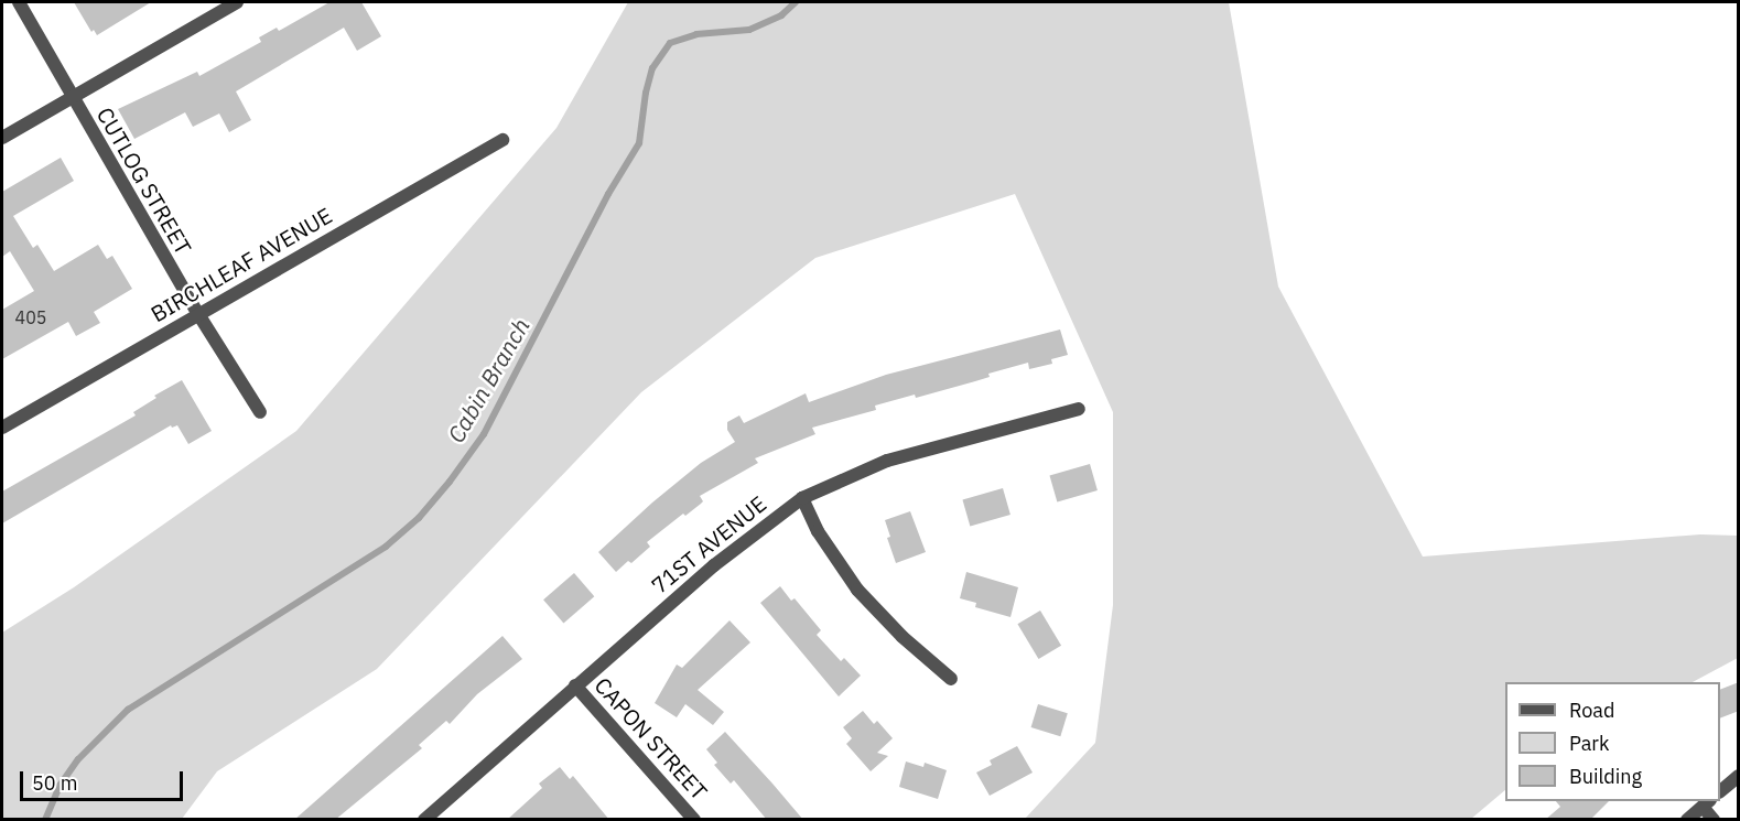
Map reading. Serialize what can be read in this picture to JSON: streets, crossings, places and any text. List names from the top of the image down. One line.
{"streets":{"street":["CUTLOG STREET","BIRCHLEAF AVENUE","71ST AVENUE","CAPON STREET"]},"crossings":[["CUTLOG STREET","BIRCHLEAF AVENUE"],["71ST AVENUE","CAPON STREET"]],"water":["Cabin Branch"],"house_numbers":["405"],"legend":["Road","Park","Building"],"scale_bar":"50 m"}
